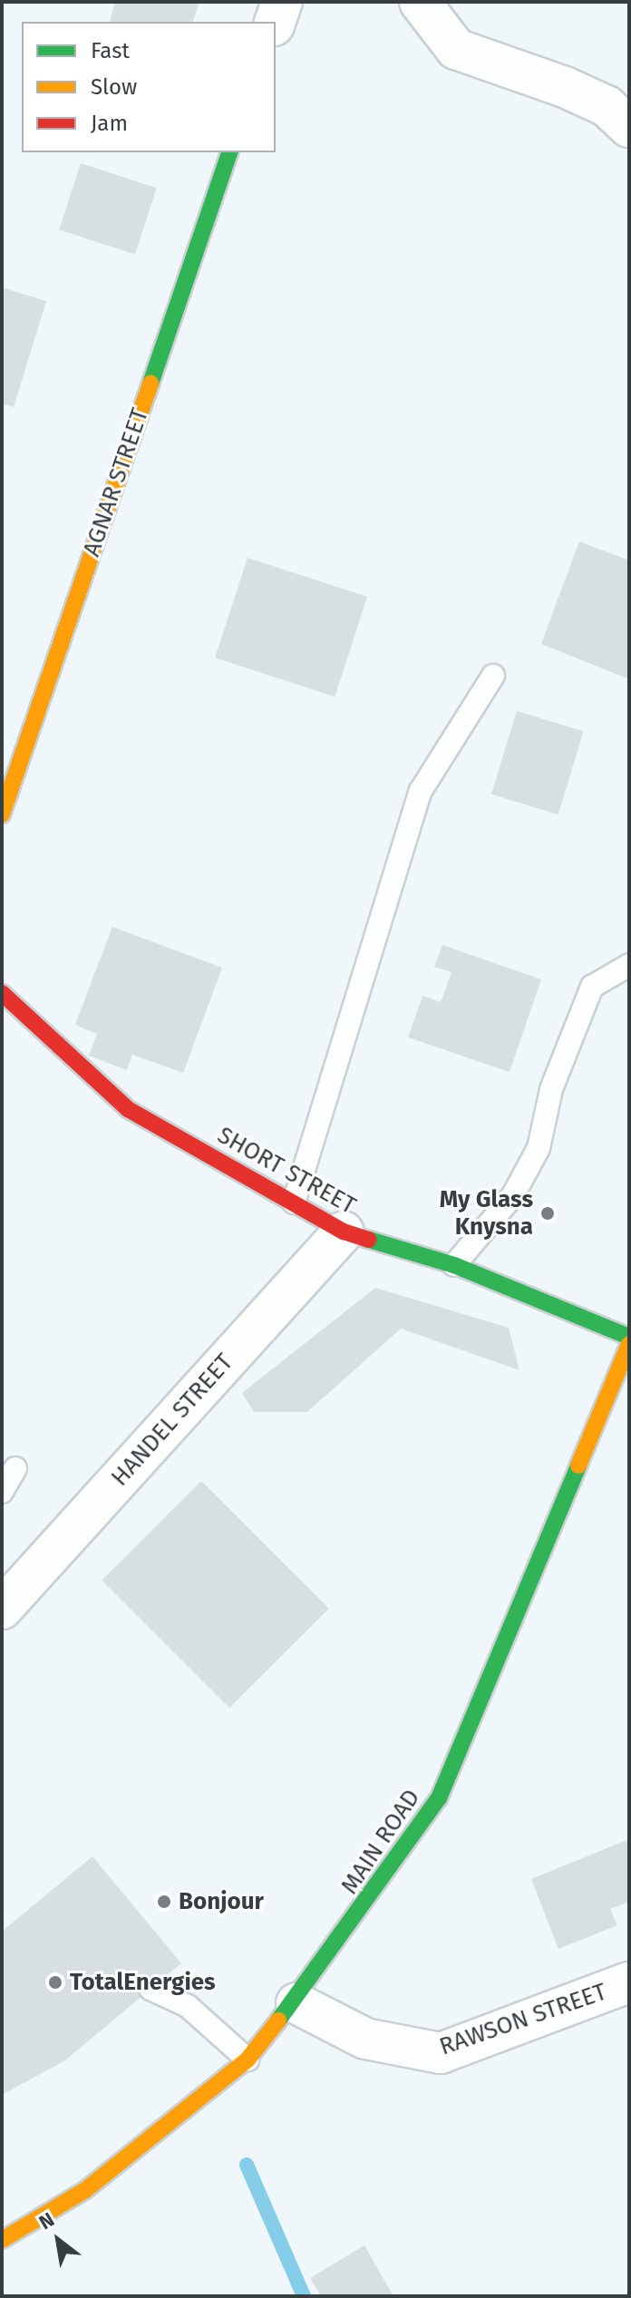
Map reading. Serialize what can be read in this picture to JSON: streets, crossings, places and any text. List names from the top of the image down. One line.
{"streets":{"main road":["AGNAR STREET","SHORT STREET","MAIN ROAD"],"street":["HANDEL STREET","RAWSON STREET"]},"crossings":[["SHORT STREET","HANDEL STREET"],["MAIN ROAD","RAWSON STREET"]],"places":["My Glass Knysna","Bonjour","TotalEnergies"],"legend":["Fast","Slow","Jam"],"north":"top left"}
